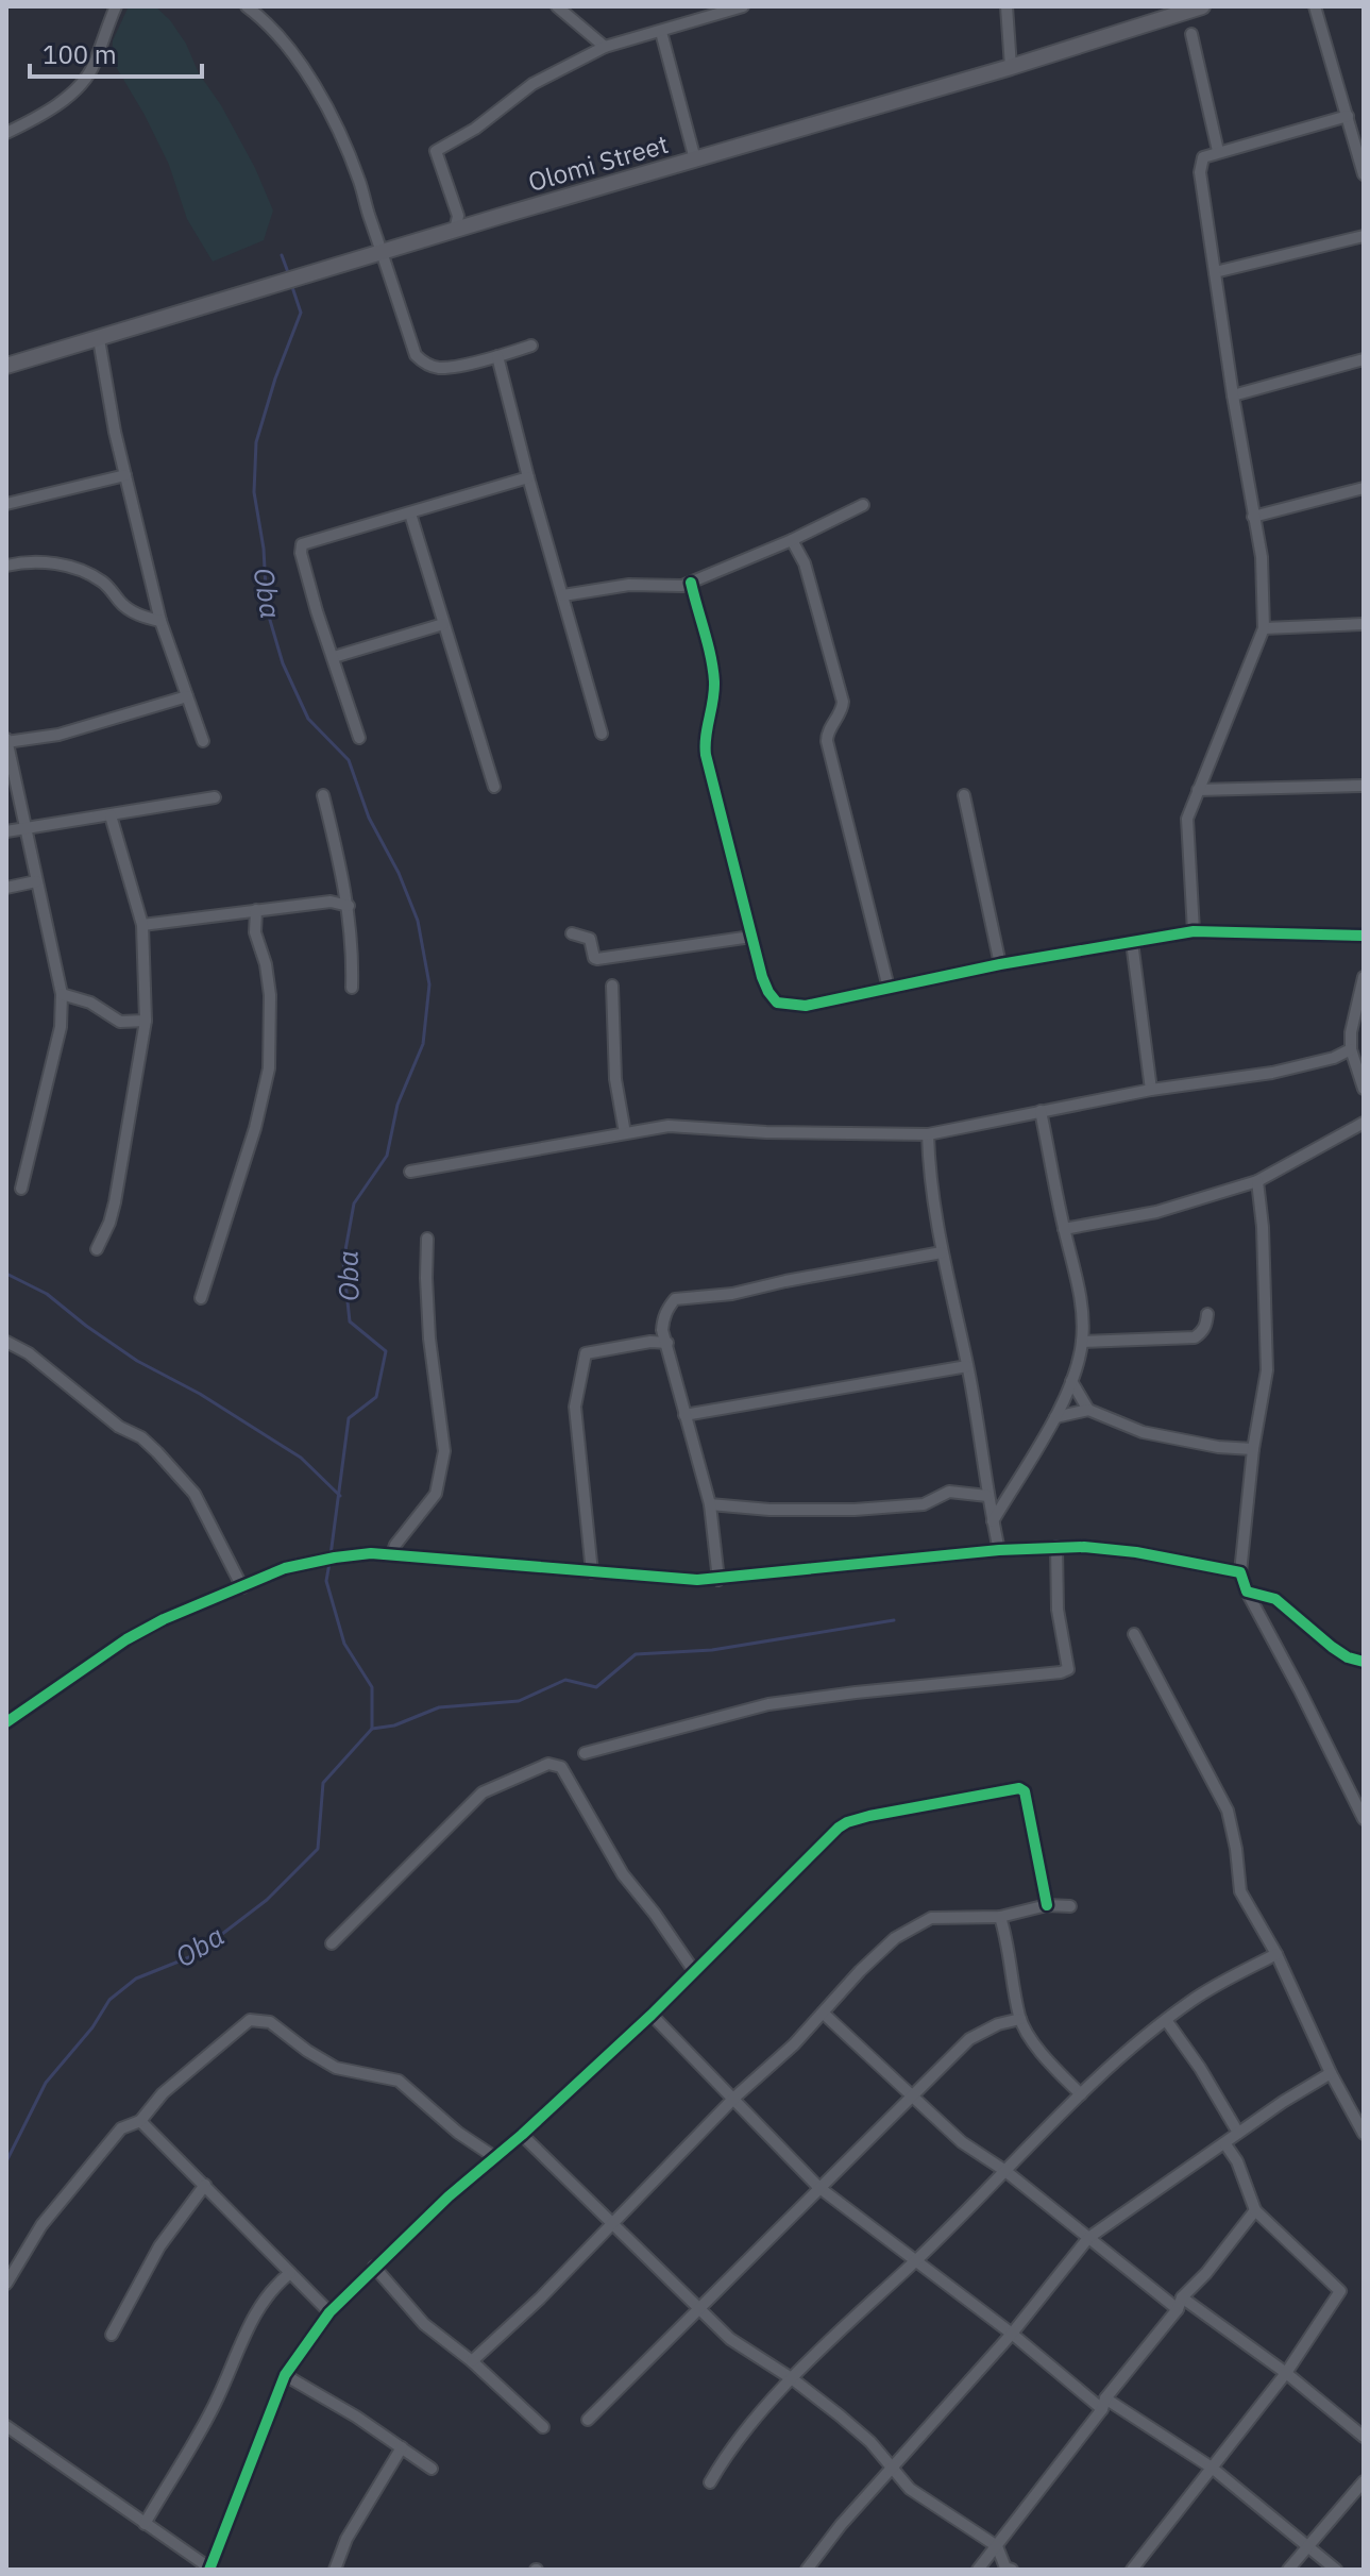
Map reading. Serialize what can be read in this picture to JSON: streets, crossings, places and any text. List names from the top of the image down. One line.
{"streets":{"main road":["Olomi Street"]},"water":["Oba"],"scale_bar":"100 m"}
